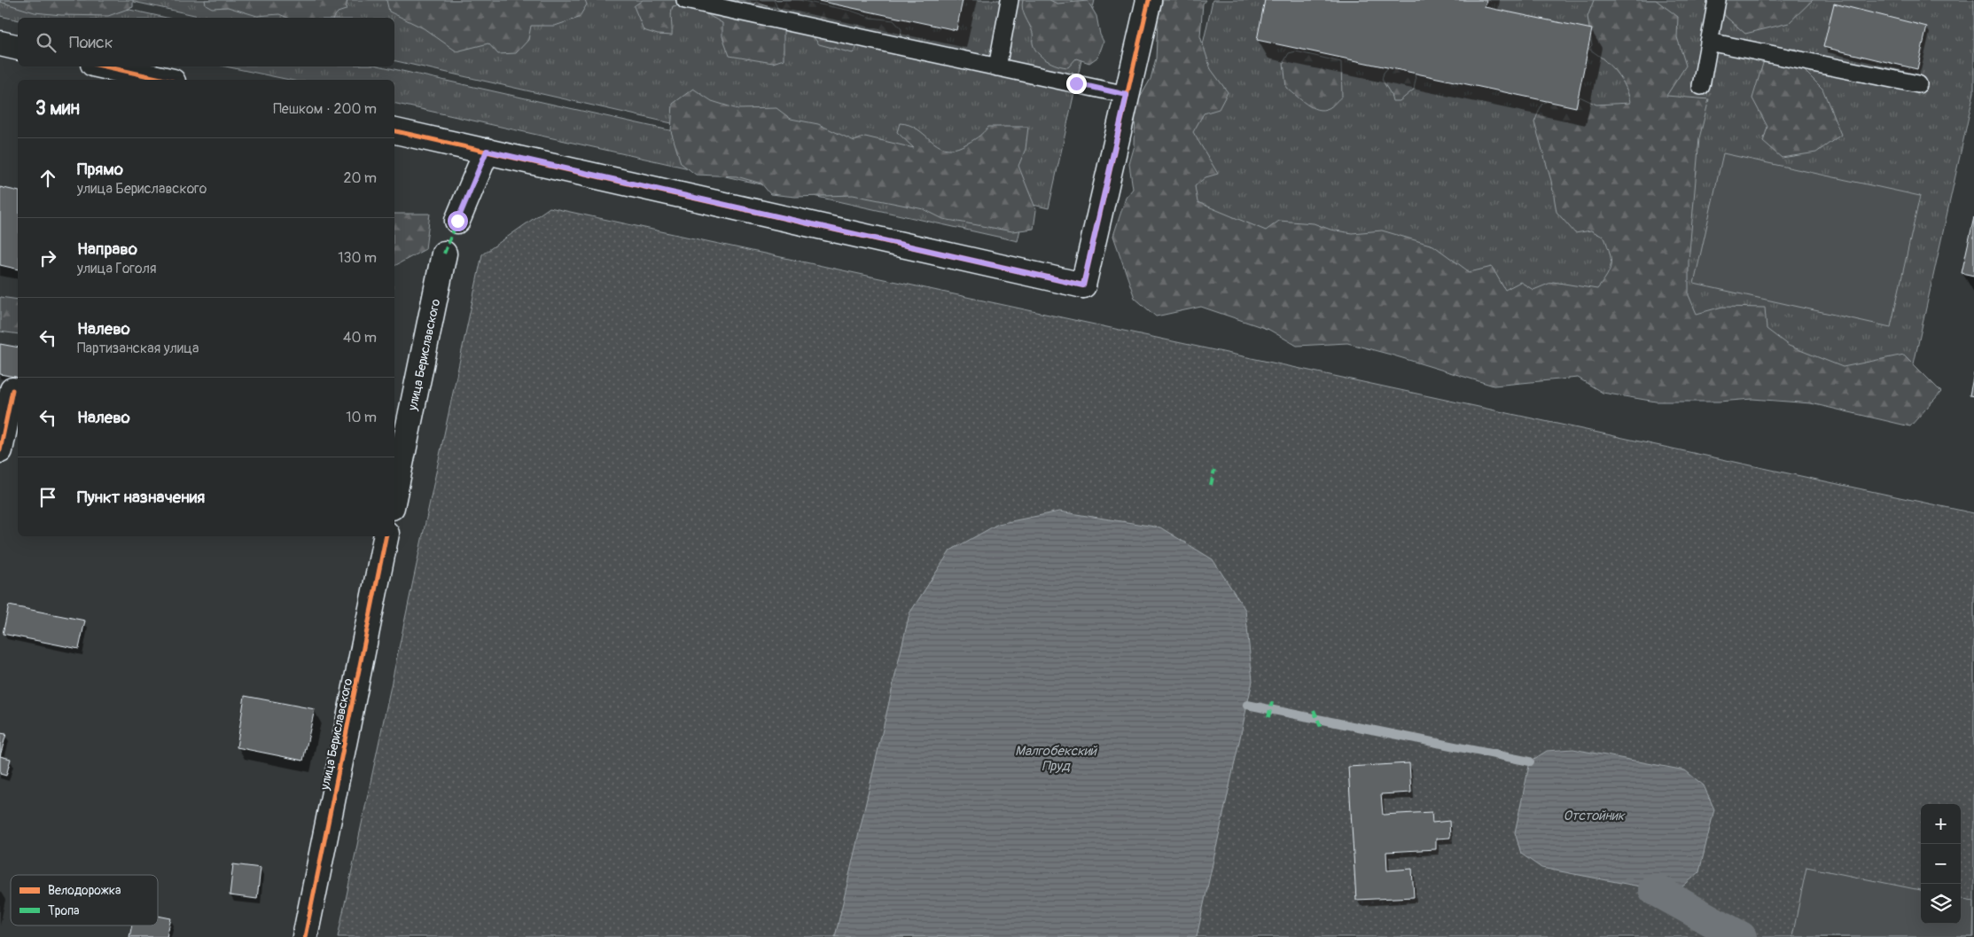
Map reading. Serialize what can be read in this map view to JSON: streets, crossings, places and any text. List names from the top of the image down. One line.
{"streets":{"street":["улица Бериславского"]},"water":["Малгобекский Пруд","Отстойник"],"legend":["Велодорожка","Тропа"],"page":{"search":"Поиск","heading":["3 мин","Пешком · 200 m"],"list":[["Прямо","улица Бериславского","20 m"],["Направо","улица Гоголя","130 m"],["Налево","Партизанская улица","40 m"],["Налево","10 m"],"Пункт назначения"],"map_buttons":["+","−"]}}
